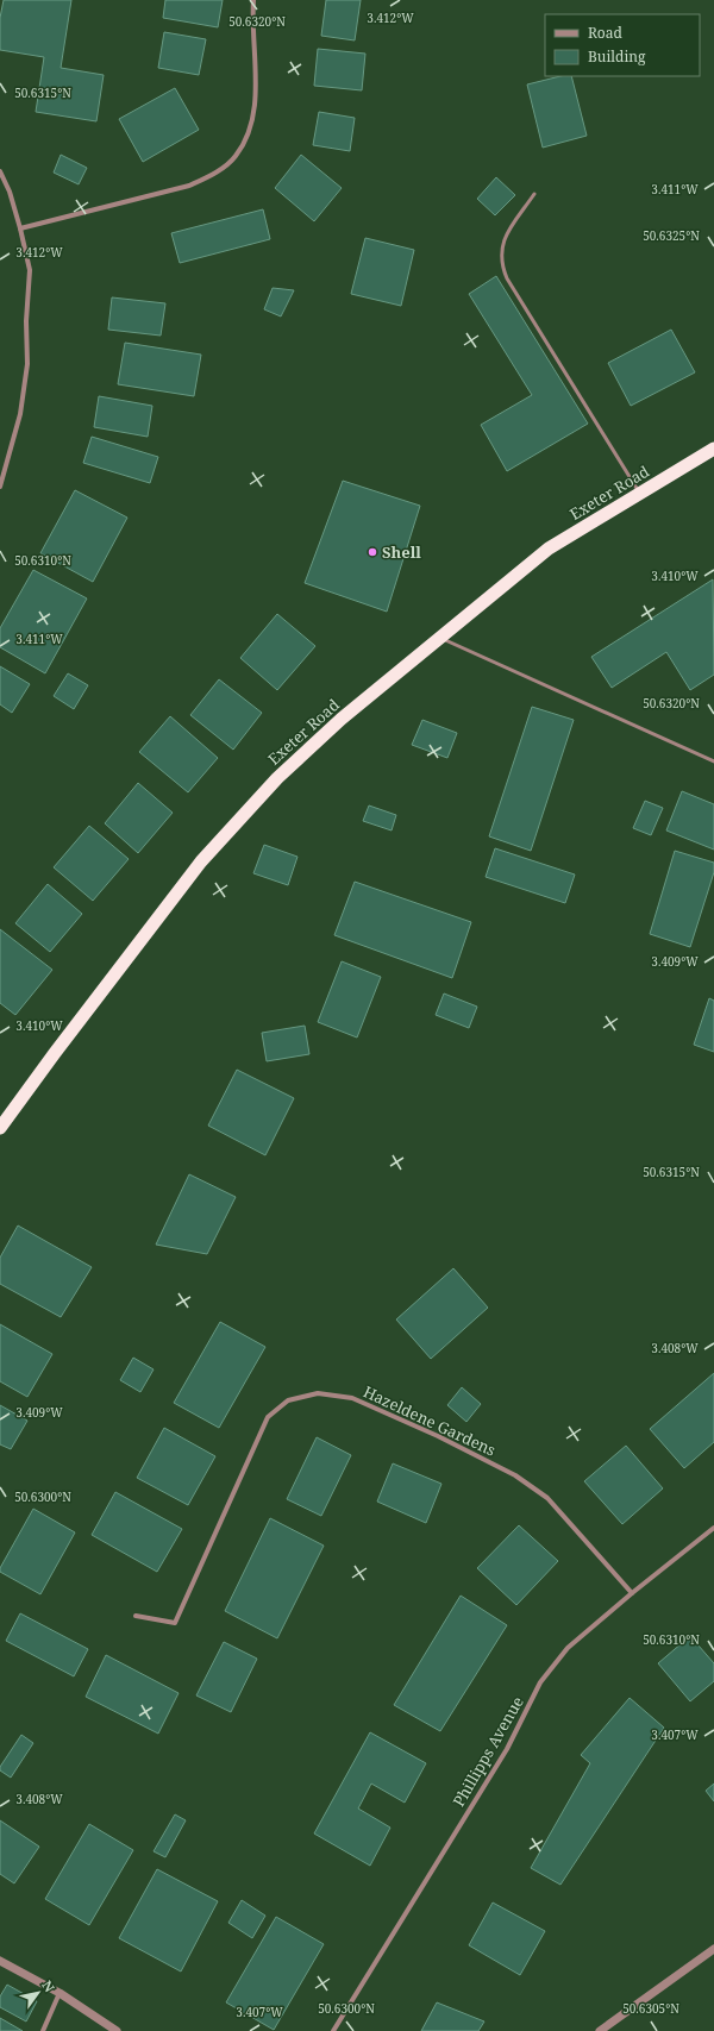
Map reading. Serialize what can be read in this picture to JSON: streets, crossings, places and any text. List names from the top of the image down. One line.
{"streets":{"highway":["Exeter Road"],"street":["Hazeldene Gardens","Phillipps Avenue"]},"crossings":[["Hazeldene Gardens","Phillipps Avenue"]],"places":["Shell"],"legend":["Road","Building"],"north":"top right","coordinates":["3.412°W","50.6320°N","50.6315°N","3.411°W","50.6325°N","50.6310°N","3.410°W","3.409°W","3.408°W","50.6300°N","3.407°W","50.6305°N"]}
